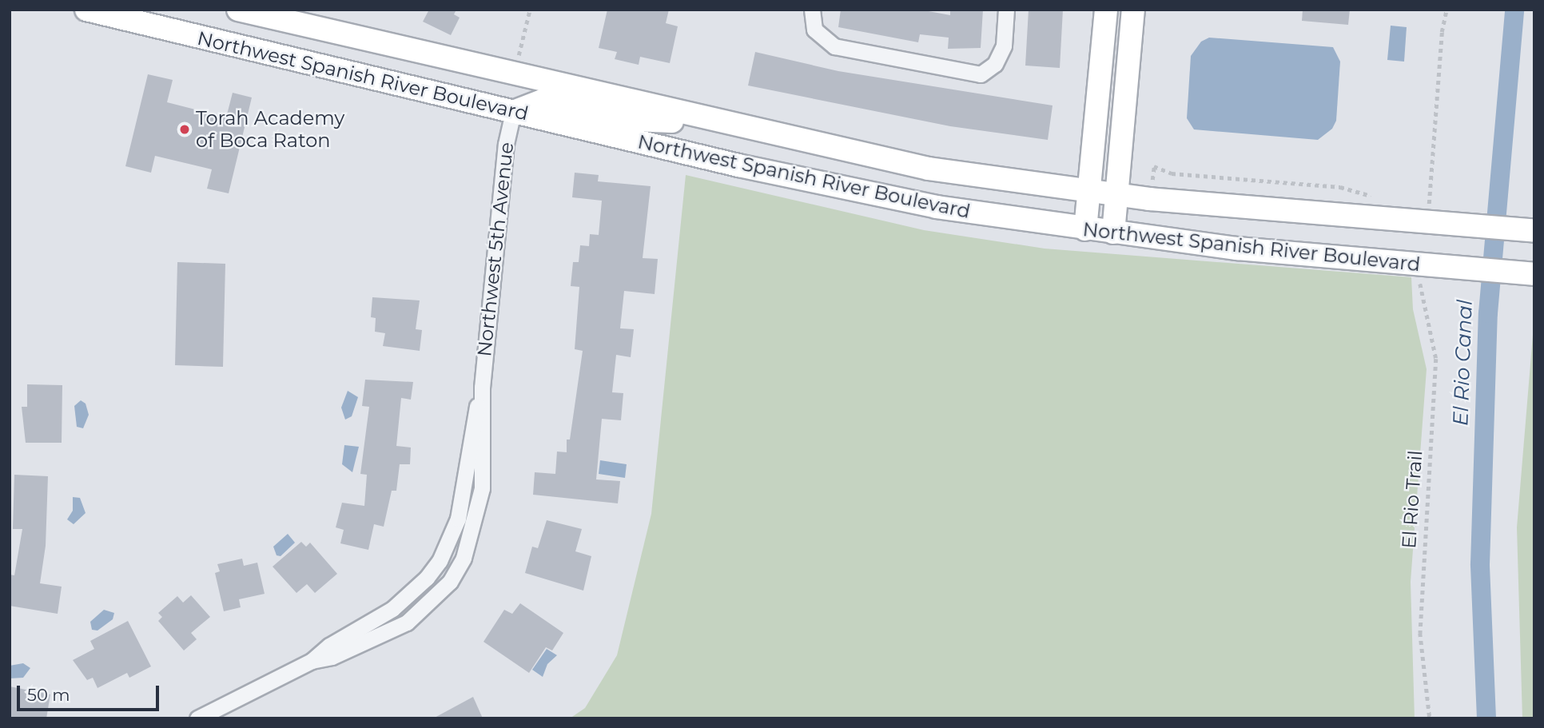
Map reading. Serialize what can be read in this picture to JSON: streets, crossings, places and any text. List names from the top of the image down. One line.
{"streets":{"main road":["Northwest Spanish River Boulevard"],"street":["Northwest 5th Avenue"],"path":["El Rio Trail"]},"crossings":[["Northwest Spanish River Boulevard","Northwest 5th Avenue"]],"water":["El Rio Canal"],"places":["Torah Academy of Boca Raton"],"scale_bar":"50 m"}
